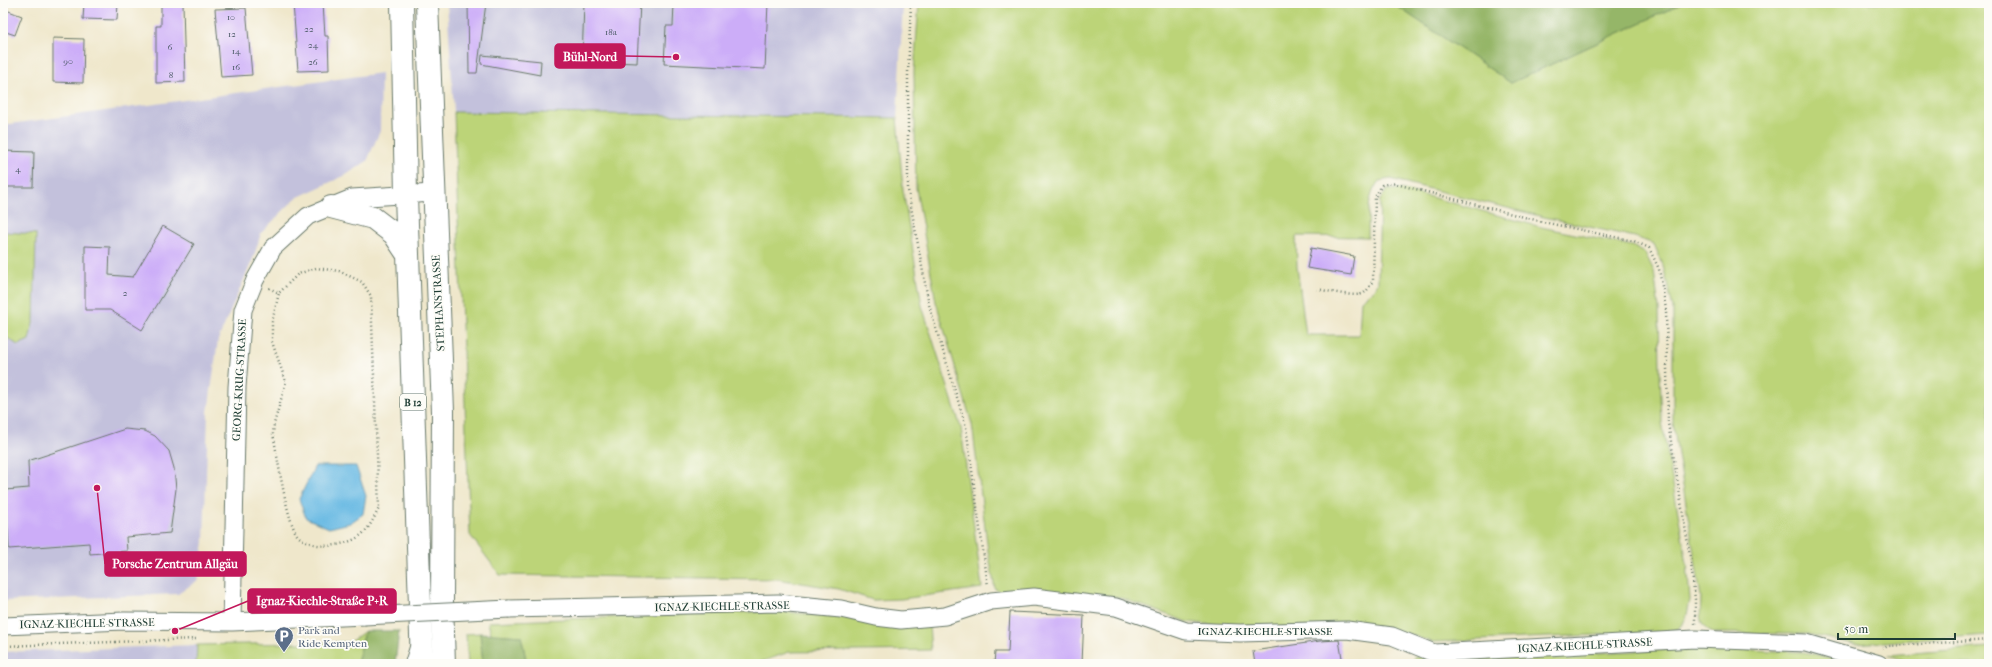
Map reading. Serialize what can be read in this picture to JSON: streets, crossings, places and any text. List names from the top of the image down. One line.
{"streets":{"main road":["STEPHANSTRASSE","B 12"],"street":["GEORG-KRUG-STRASSE","IGNAZ-KIECHLE-STRASSE"]},"crossings":[["STEPHANSTRASSE","GEORG-KRUG-STRASSE"],["GEORG-KRUG-STRASSE","B 12"],["GEORG-KRUG-STRASSE","IGNAZ-KIECHLE-STRASSE"]],"places":{"other":["Bühl-Nord","Porsche Zentrum Allgäu","Ignaz-Kiechle-Straße P+R"],"parking":["Park and Ride Kempten"]},"house_numbers":["10","22","18a","12","24","6","14","90","26","16","8","4","2"],"scale_bar":"50 m"}
